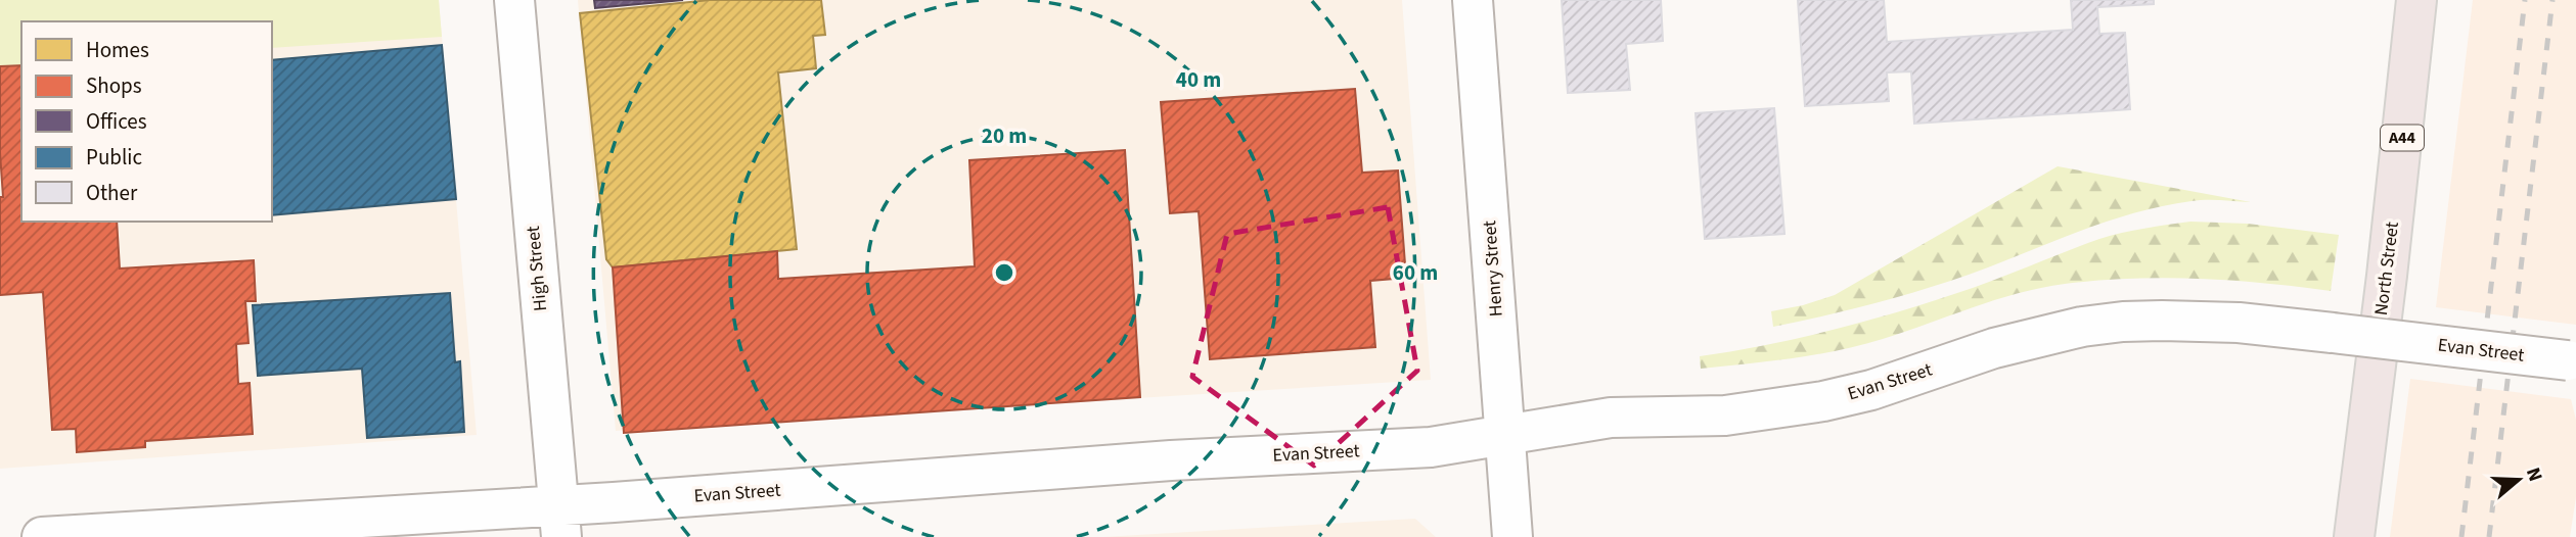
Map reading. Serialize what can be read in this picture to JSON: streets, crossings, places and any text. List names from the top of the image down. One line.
{"streets":{"highway":["A44","North Street"],"street":["High Street","Henry Street","Evan Street"]},"crossings":[["High Street","Evan Street"],["Henry Street","Evan Street"]],"legend":["Homes","Shops","Offices","Public","Other"],"north":"right","rings":["40 m","20 m","60 m"]}
